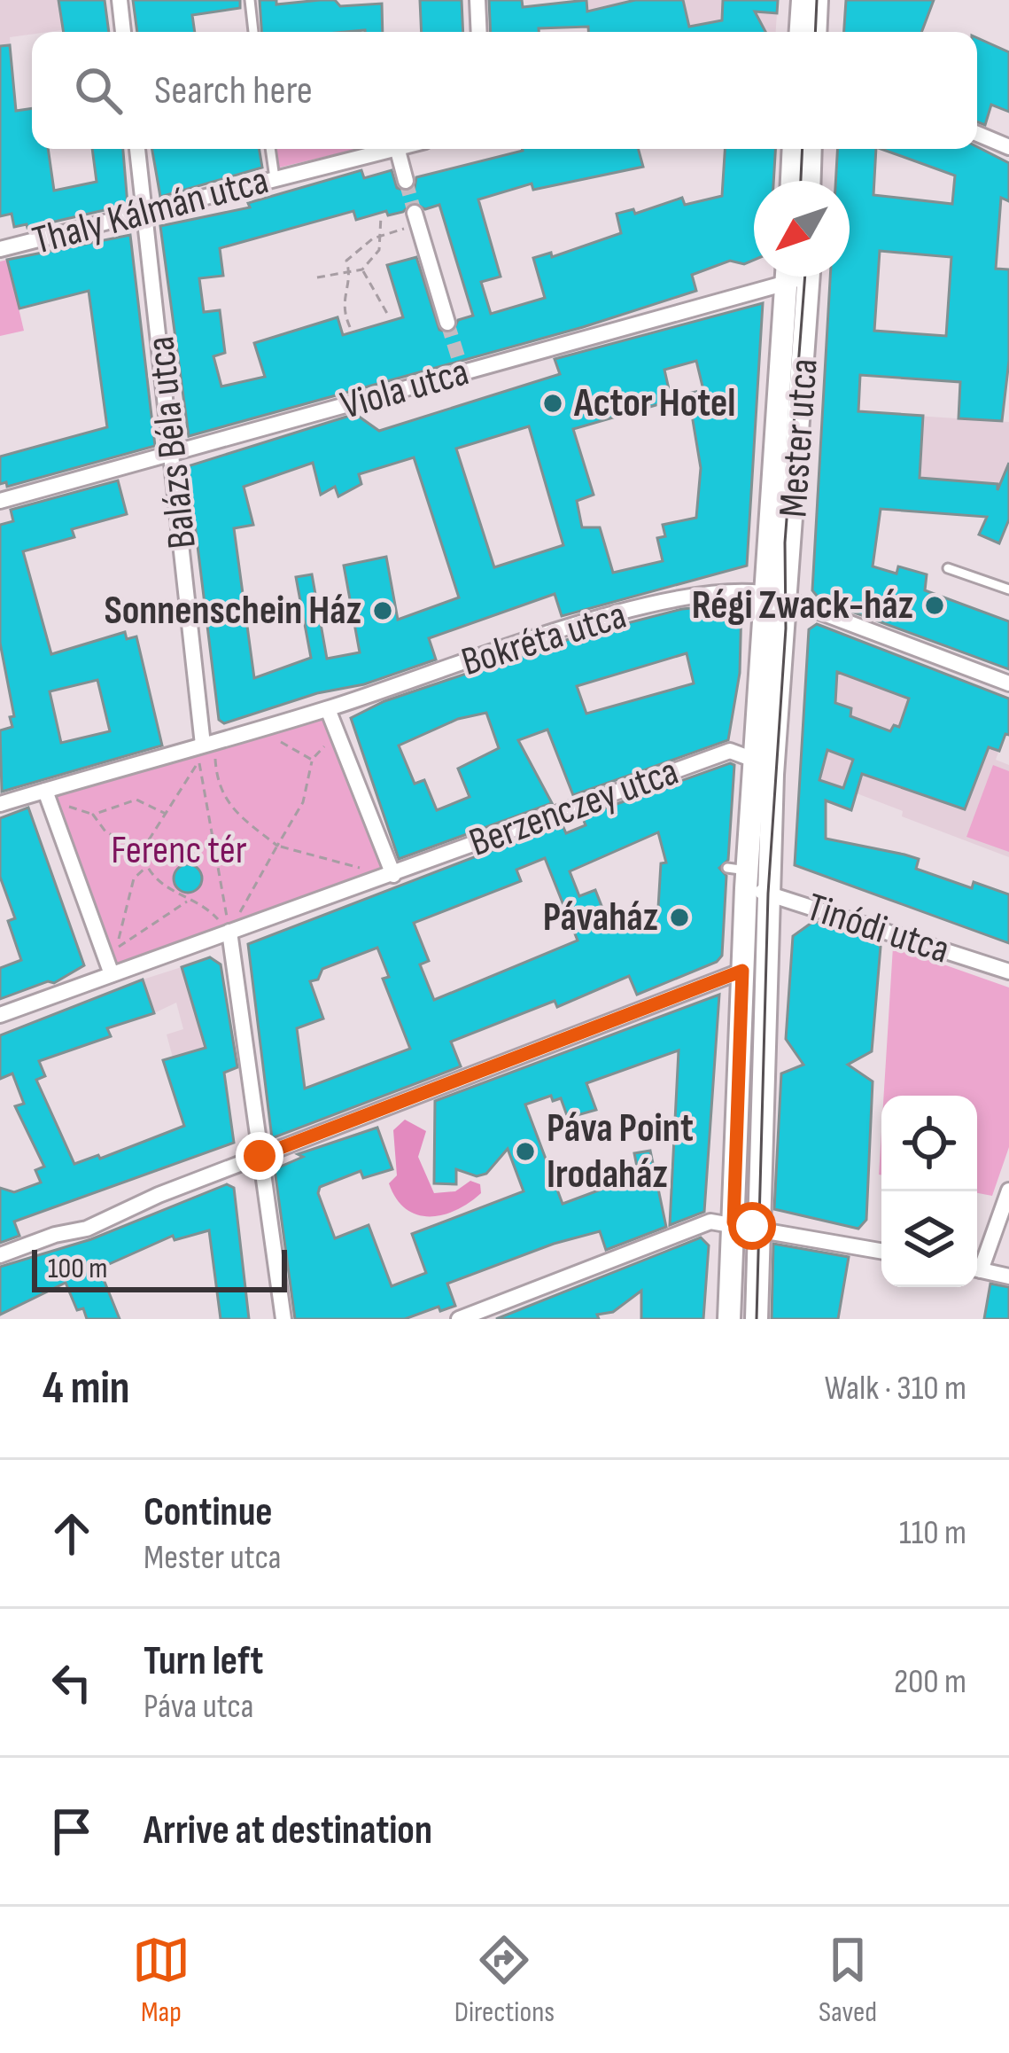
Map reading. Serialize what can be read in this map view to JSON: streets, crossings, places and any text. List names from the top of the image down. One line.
{"streets":{"street":["Thaly Kálmán utca","Viola utca","Mester utca","Balázs Béla utca","Bokréta utca","Berzenczey utca","Tinódi utca"]},"crossings":[["Thaly Kálmán utca","Balázs Béla utca"],["Viola utca","Balázs Béla utca"],["Mester utca","Bokréta utca"],["Mester utca","Berzenczey utca"],["Mester utca","Tinódi utca"]],"parks":["Ferenc tér"],"places":["Actor Hotel","Régi Zwack-ház","Sonnenschein Ház","Pávaház","Páva Point Irodaház"],"scale_bar":"100 m","north":"bottom left","page":{"search":"Search here","scale":"100 m","heading":["4 min","Walk · 310 m"],"list":[["Continue","Mester utca","110 m"],["Turn left","Páva utca","200 m"],"Arrive at destination"],"nav":["Map","Directions","Saved"]}}
